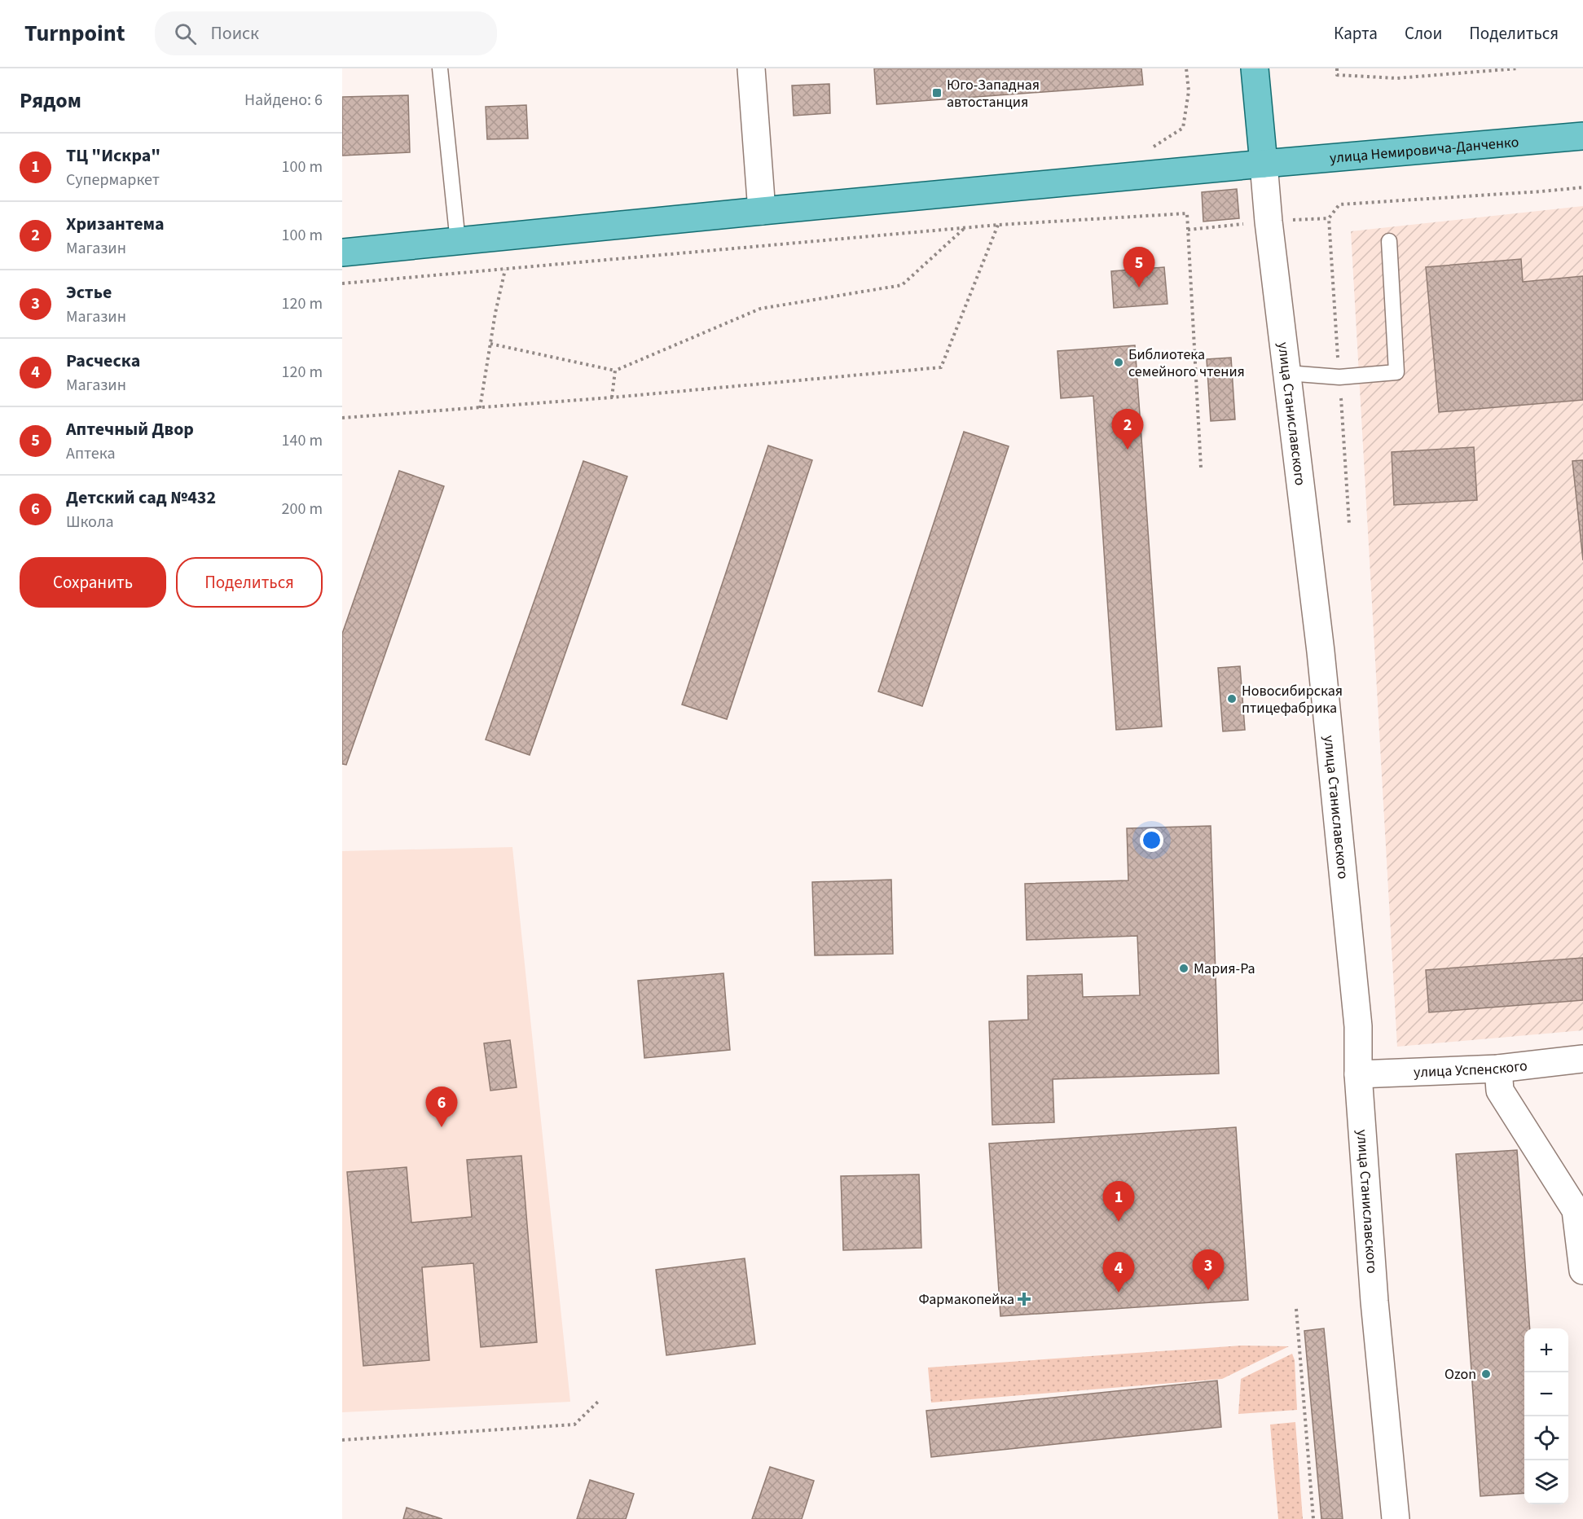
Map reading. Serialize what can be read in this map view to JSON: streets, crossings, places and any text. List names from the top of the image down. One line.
{"streets":{"main road":["улица Немировича-Данченко","улица Станиславского"],"street":["улица Успенского"]},"crossings":[["улица Немировича-Данченко","улица Станиславского"],["улица Станиславского","улица Успенского"]],"places":{"transit":["Юго-Западная автостанция"],"other":["Библиотека семейного чтения","Новосибирская птицефабрика","Мария-Ра","Ozon"],"health":["Фармакопейка"]},"page":{"header":"Turnpoint","search":"Поиск","nav":["Карта","Слои","Поделиться"],"heading":["Рядом","Найдено: 6"],"list":[{"mark":"1","name":"ТЦ \"Искра\"","note":"Супермаркет","value":"100 m"},{"mark":"2","name":"Хризантема","note":"Магазин","value":"100 m"},{"mark":"3","name":"Эстье","note":"Магазин","value":"120 m"},{"mark":"4","name":"Расческа","note":"Магазин","value":"120 m"},{"mark":"5","name":"Аптечный Двор","note":"Аптека","value":"140 m"},{"mark":"6","name":"Детский сад №432","note":"Школа","value":"200 m"}],"pins":["5","2","6","1","3","4"],"buttons":["Сохранить","Поделиться"],"map_buttons":["+","−"]}}
